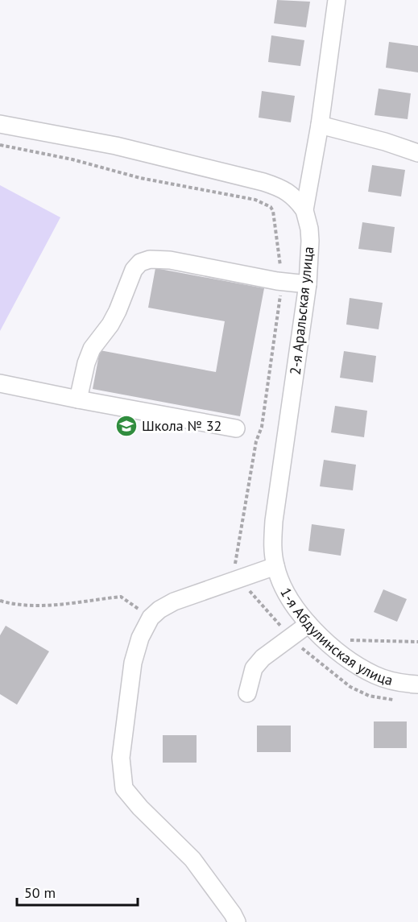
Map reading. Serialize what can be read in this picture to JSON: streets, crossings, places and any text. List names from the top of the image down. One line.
{"streets":{"street":["2-я Аральская улица","1-я Абдулинская улица"]},"crossings":[["2-я Аральская улица","1-я Абдулинская улица"]],"places":{"school or university":["Школа № 32"]},"scale_bar":"50 m"}
